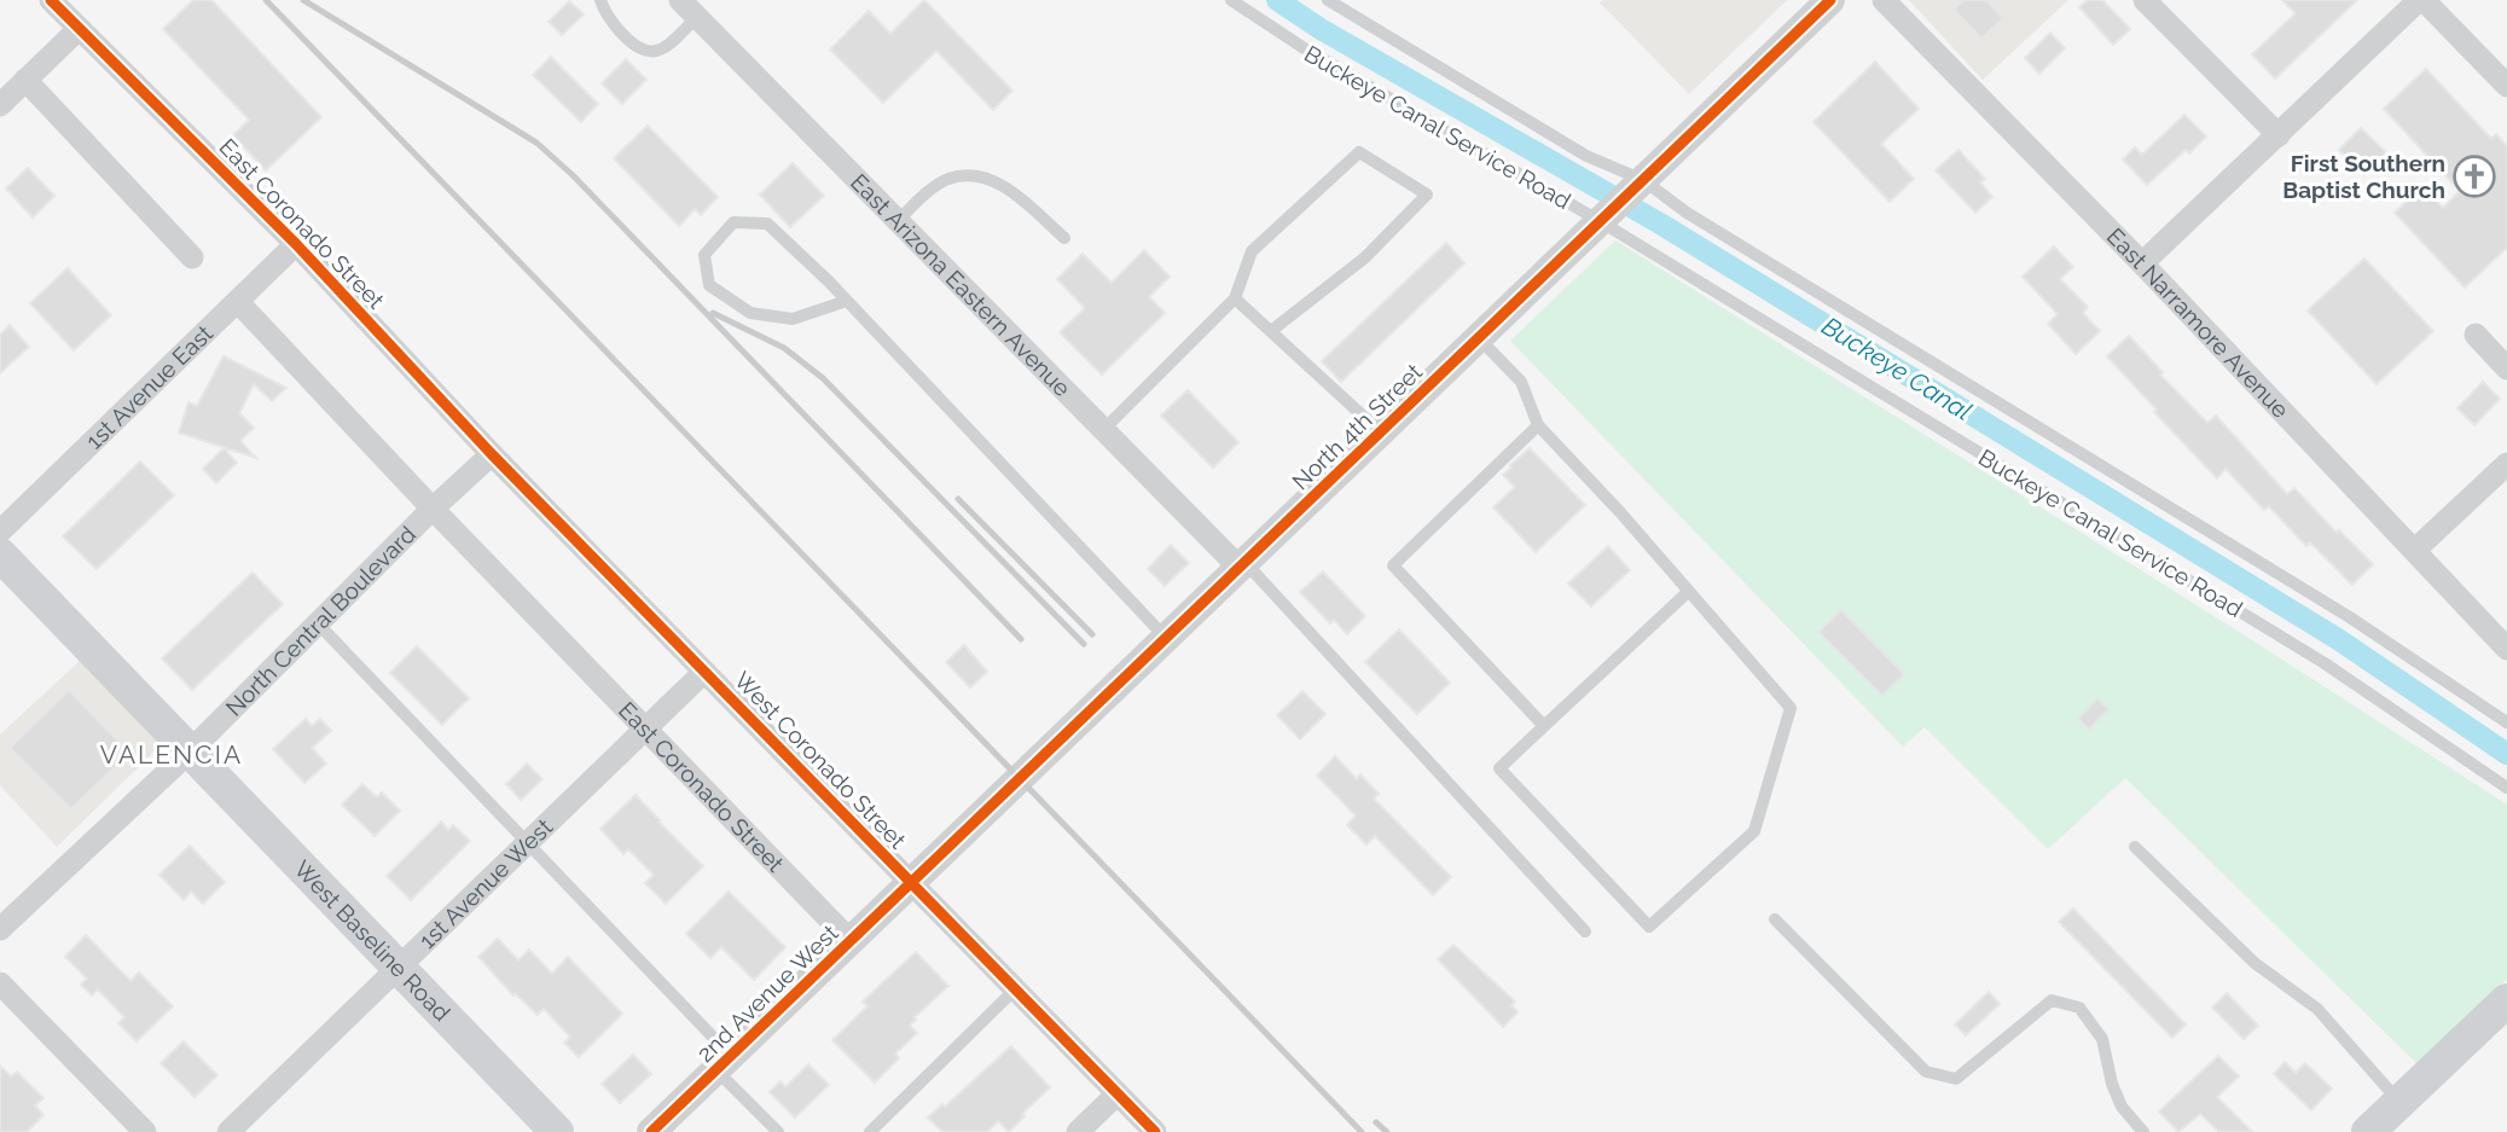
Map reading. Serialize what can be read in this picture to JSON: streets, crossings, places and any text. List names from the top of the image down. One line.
{"streets":{"main road":["West Baseline Road"],"street":["East Coronado Street","East Arizona Eastern Avenue","East Narramore Avenue","1st Avenue East","North 4th Street","North Central Boulevard","West Coronado Street","1st Avenue West","2nd Avenue West"],"lane":["Buckeye Canal Service Road"]},"crossings":[["Buckeye Canal Service Road","North 4th Street"],["East Coronado Street","1st Avenue East"],["East Coronado Street","North Central Boulevard"],["East Coronado Street","West Coronado Street"],["East Coronado Street","1st Avenue West"],["East Coronado Street","2nd Avenue West"],["East Arizona Eastern Avenue","North 4th Street"],["North 4th Street","West Coronado Street"],["North 4th Street","2nd Avenue West"],["North Central Boulevard","West Coronado Street"],["North Central Boulevard","West Baseline Road"],["West Coronado Street","1st Avenue West"],["West Coronado Street","2nd Avenue West"],["1st Avenue West","West Baseline Road"]],"districts":["VALENCIA"],"water":["Buckeye Canal"],"places":{"church":["First Southern Baptist Church"]}}
